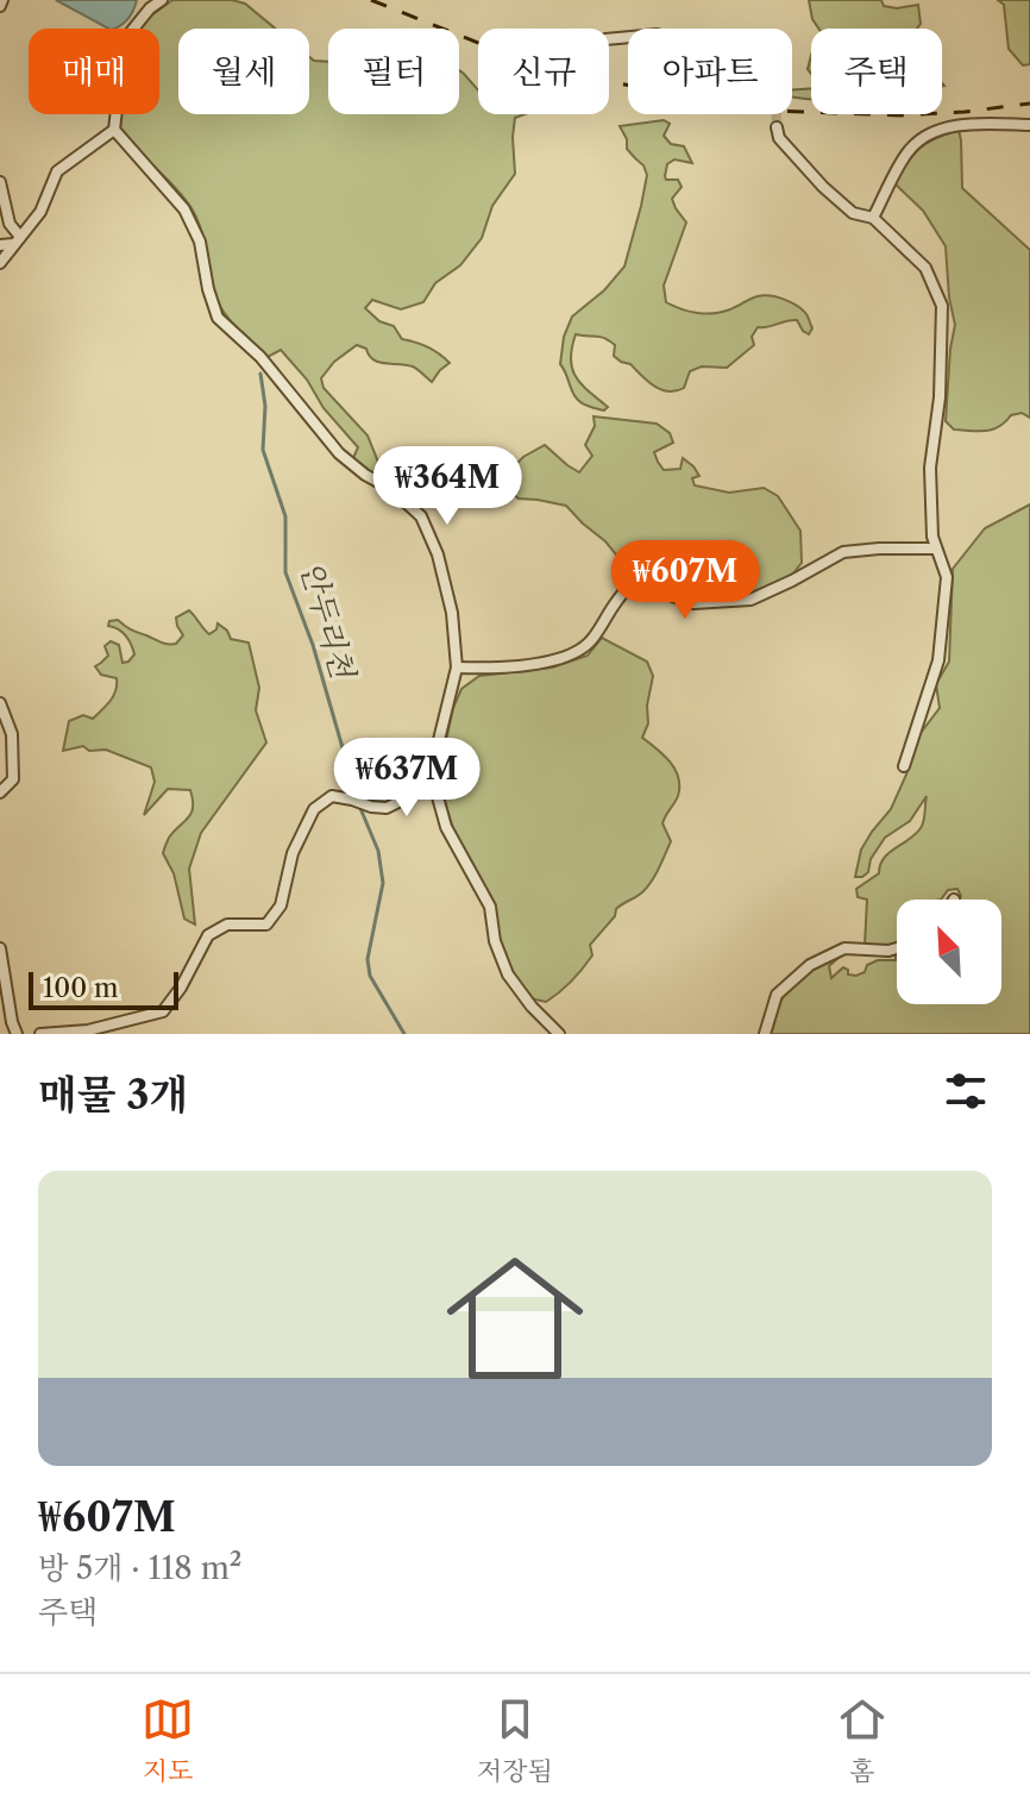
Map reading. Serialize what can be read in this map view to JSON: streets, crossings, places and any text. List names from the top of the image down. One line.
{"water":["안두리천"],"scale_bar":"100 m","north":"top left","page":{"chip":["매매","월세","필터","신규","아파트","주택"],"price":["₩364M","₩607M","₩637M"],"scale":"100 m","heading":"매물 3개","list":[{"name":"₩607M","note":"방 5개 · 118 m² · 주택"}],"tabs":["지도","저장됨","홈"]}}
